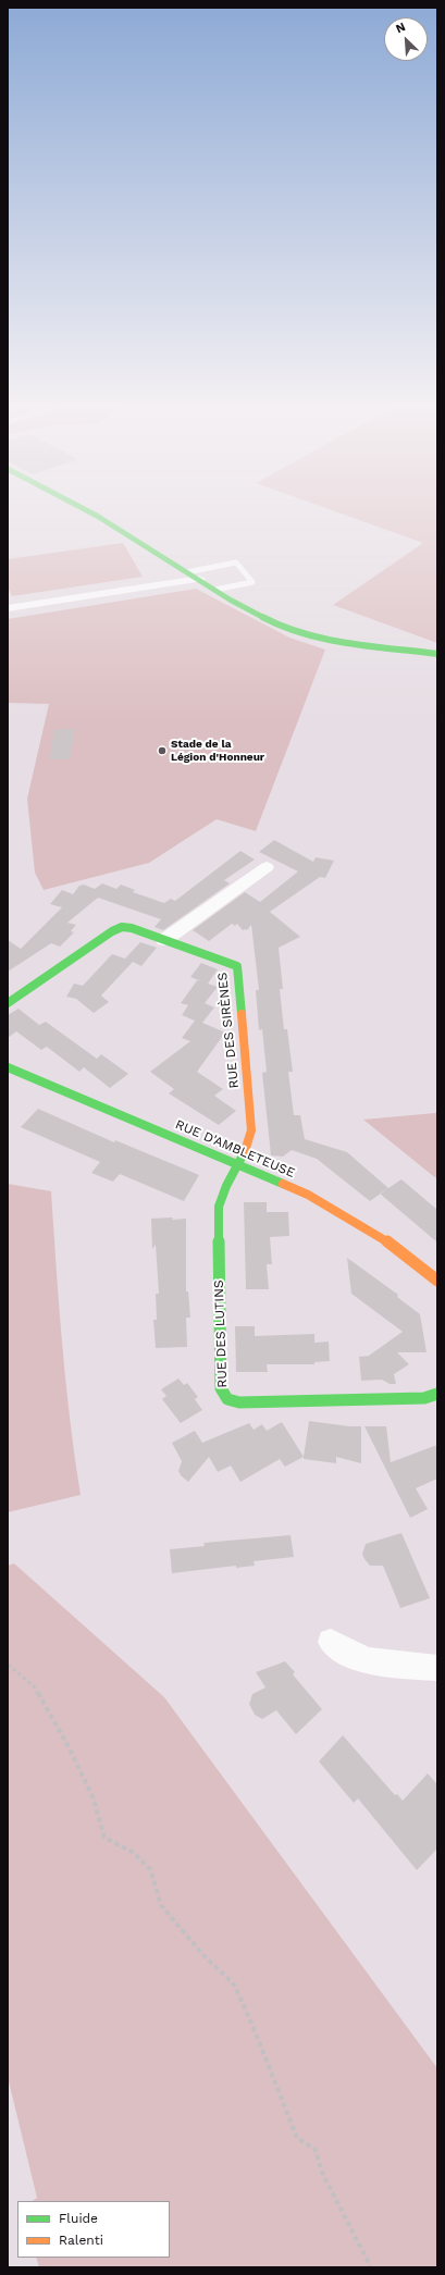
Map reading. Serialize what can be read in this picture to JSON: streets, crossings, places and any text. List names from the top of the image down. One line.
{"streets":{"street":["RUE DES SIRÈNES","RUE D'AMBLETEUSE","RUE DES LUTINS"]},"crossings":[["RUE DES SIRÈNES","RUE D'AMBLETEUSE"],["RUE DES SIRÈNES","RUE DES LUTINS"],["RUE D'AMBLETEUSE","RUE DES LUTINS"]],"places":["Stade de la Légion d'Honneur"],"legend":["Fluide","Ralenti"],"north":"top left"}
